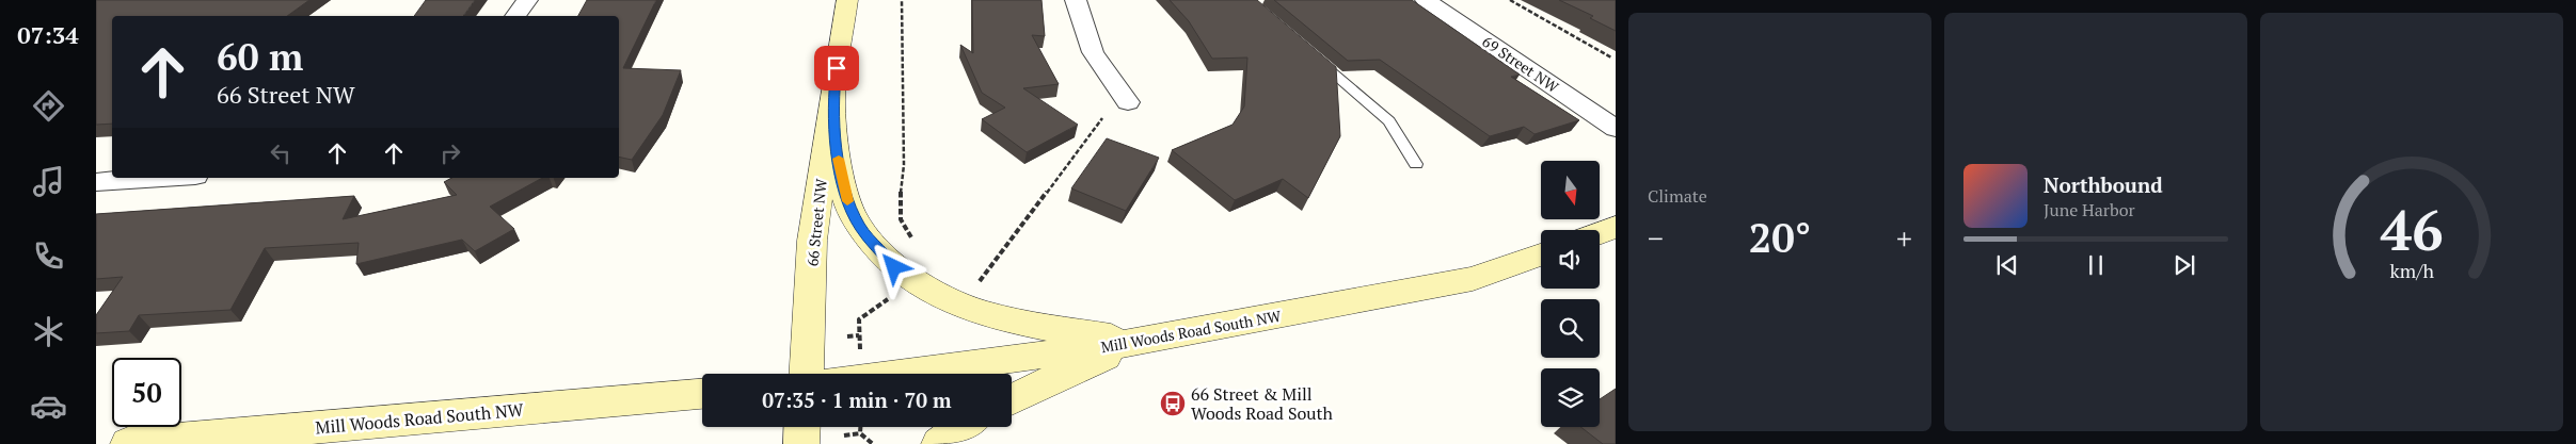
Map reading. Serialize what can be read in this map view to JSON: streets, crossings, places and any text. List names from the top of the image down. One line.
{"streets":{"main road":["66 Street NW","Mill Woods Road South NW"],"street":["69 Street NW"]},"places":{"bus stop":["66 Street & Mill Woods Road South"]},"north":"bottom","page":{"tabs":"07:34","tile":"Climate","turn":["60 m","66 Street NW"],"song":["Northbound","June Harbor"],"heat":["−","20°","+"],"limit":"50","trip":"07:35 · 1 min · 70 m","gauge":["46","km/h"]}}
